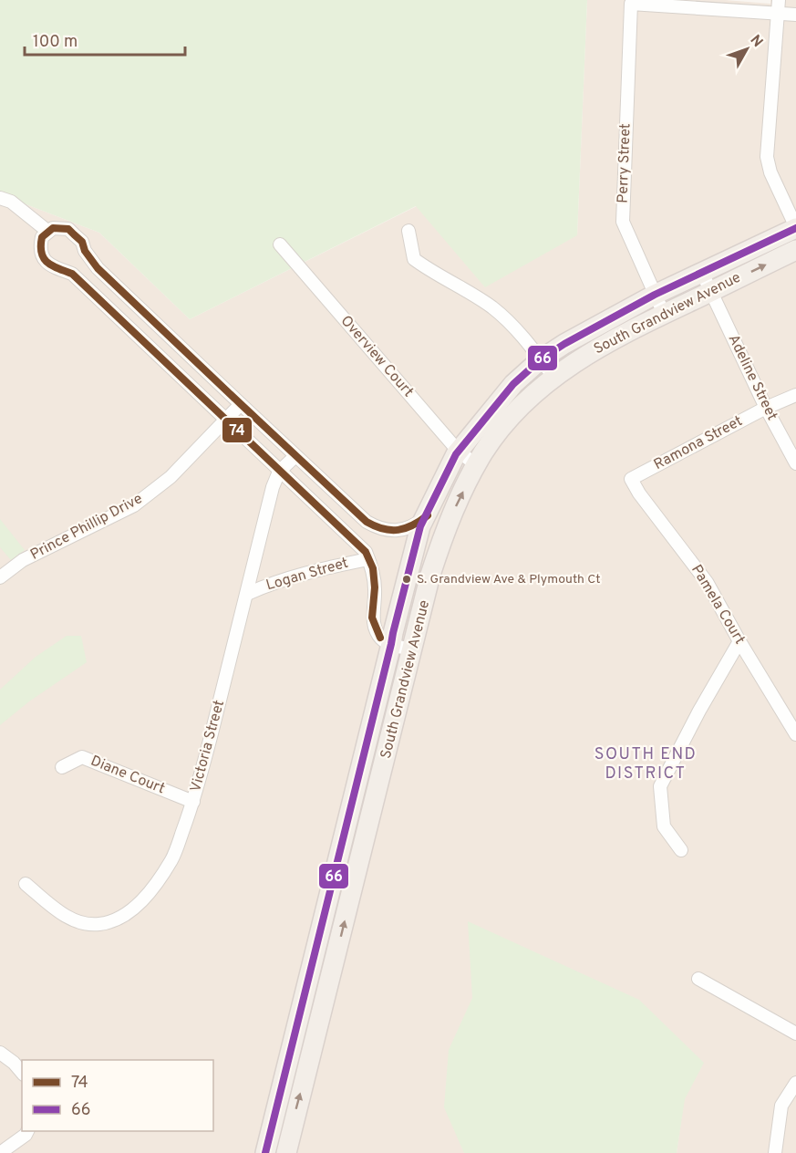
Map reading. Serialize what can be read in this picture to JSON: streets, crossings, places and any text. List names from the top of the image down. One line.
{"streets":{"main road":["South Grandview Avenue"],"street":["Perry Street","Overview Court","Adeline Street","Ramona Street","Prince Phillip Drive","Logan Street","Pamela Court","Victoria Street","Diane Court"]},"crossings":[["Perry Street","South Grandview Avenue"],["South Grandview Avenue","Overview Court"],["South Grandview Avenue","Adeline Street"],["Adeline Street","Ramona Street"],["Ramona Street","Pamela Court"],["Logan Street","Victoria Street"],["Victoria Street","Diane Court"]],"districts":["SOUTH END DISTRICT"],"places":["S. Grandview Ave & Plymouth Ct"],"lines":["transit line 74","transit line 66"],"legend":["74","66"],"scale_bar":"100 m","north":"top right"}
